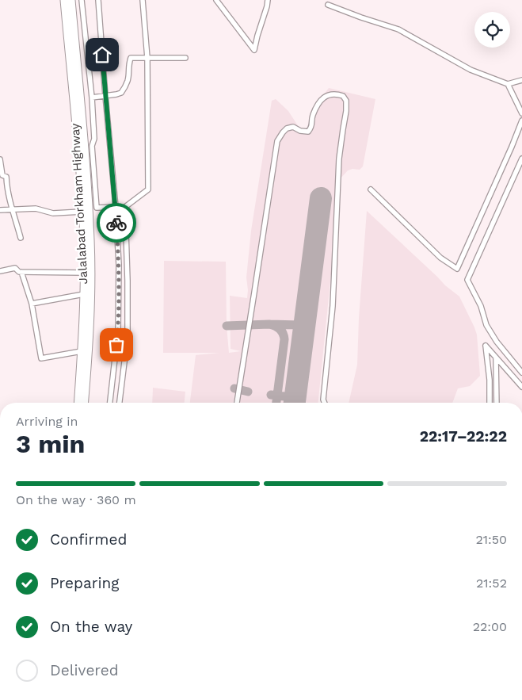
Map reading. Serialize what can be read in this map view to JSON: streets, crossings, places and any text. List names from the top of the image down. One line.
{"streets":{"highway":["Jalalabad Torkham Highway"]},"page":{"heading":["3 min","Arriving in","22:17–22:22"],"bar":"On the way · 360 m","list":[["Confirmed","21:50"],["Preparing","21:52"],["On the way","22:00"],"Delivered"]}}
